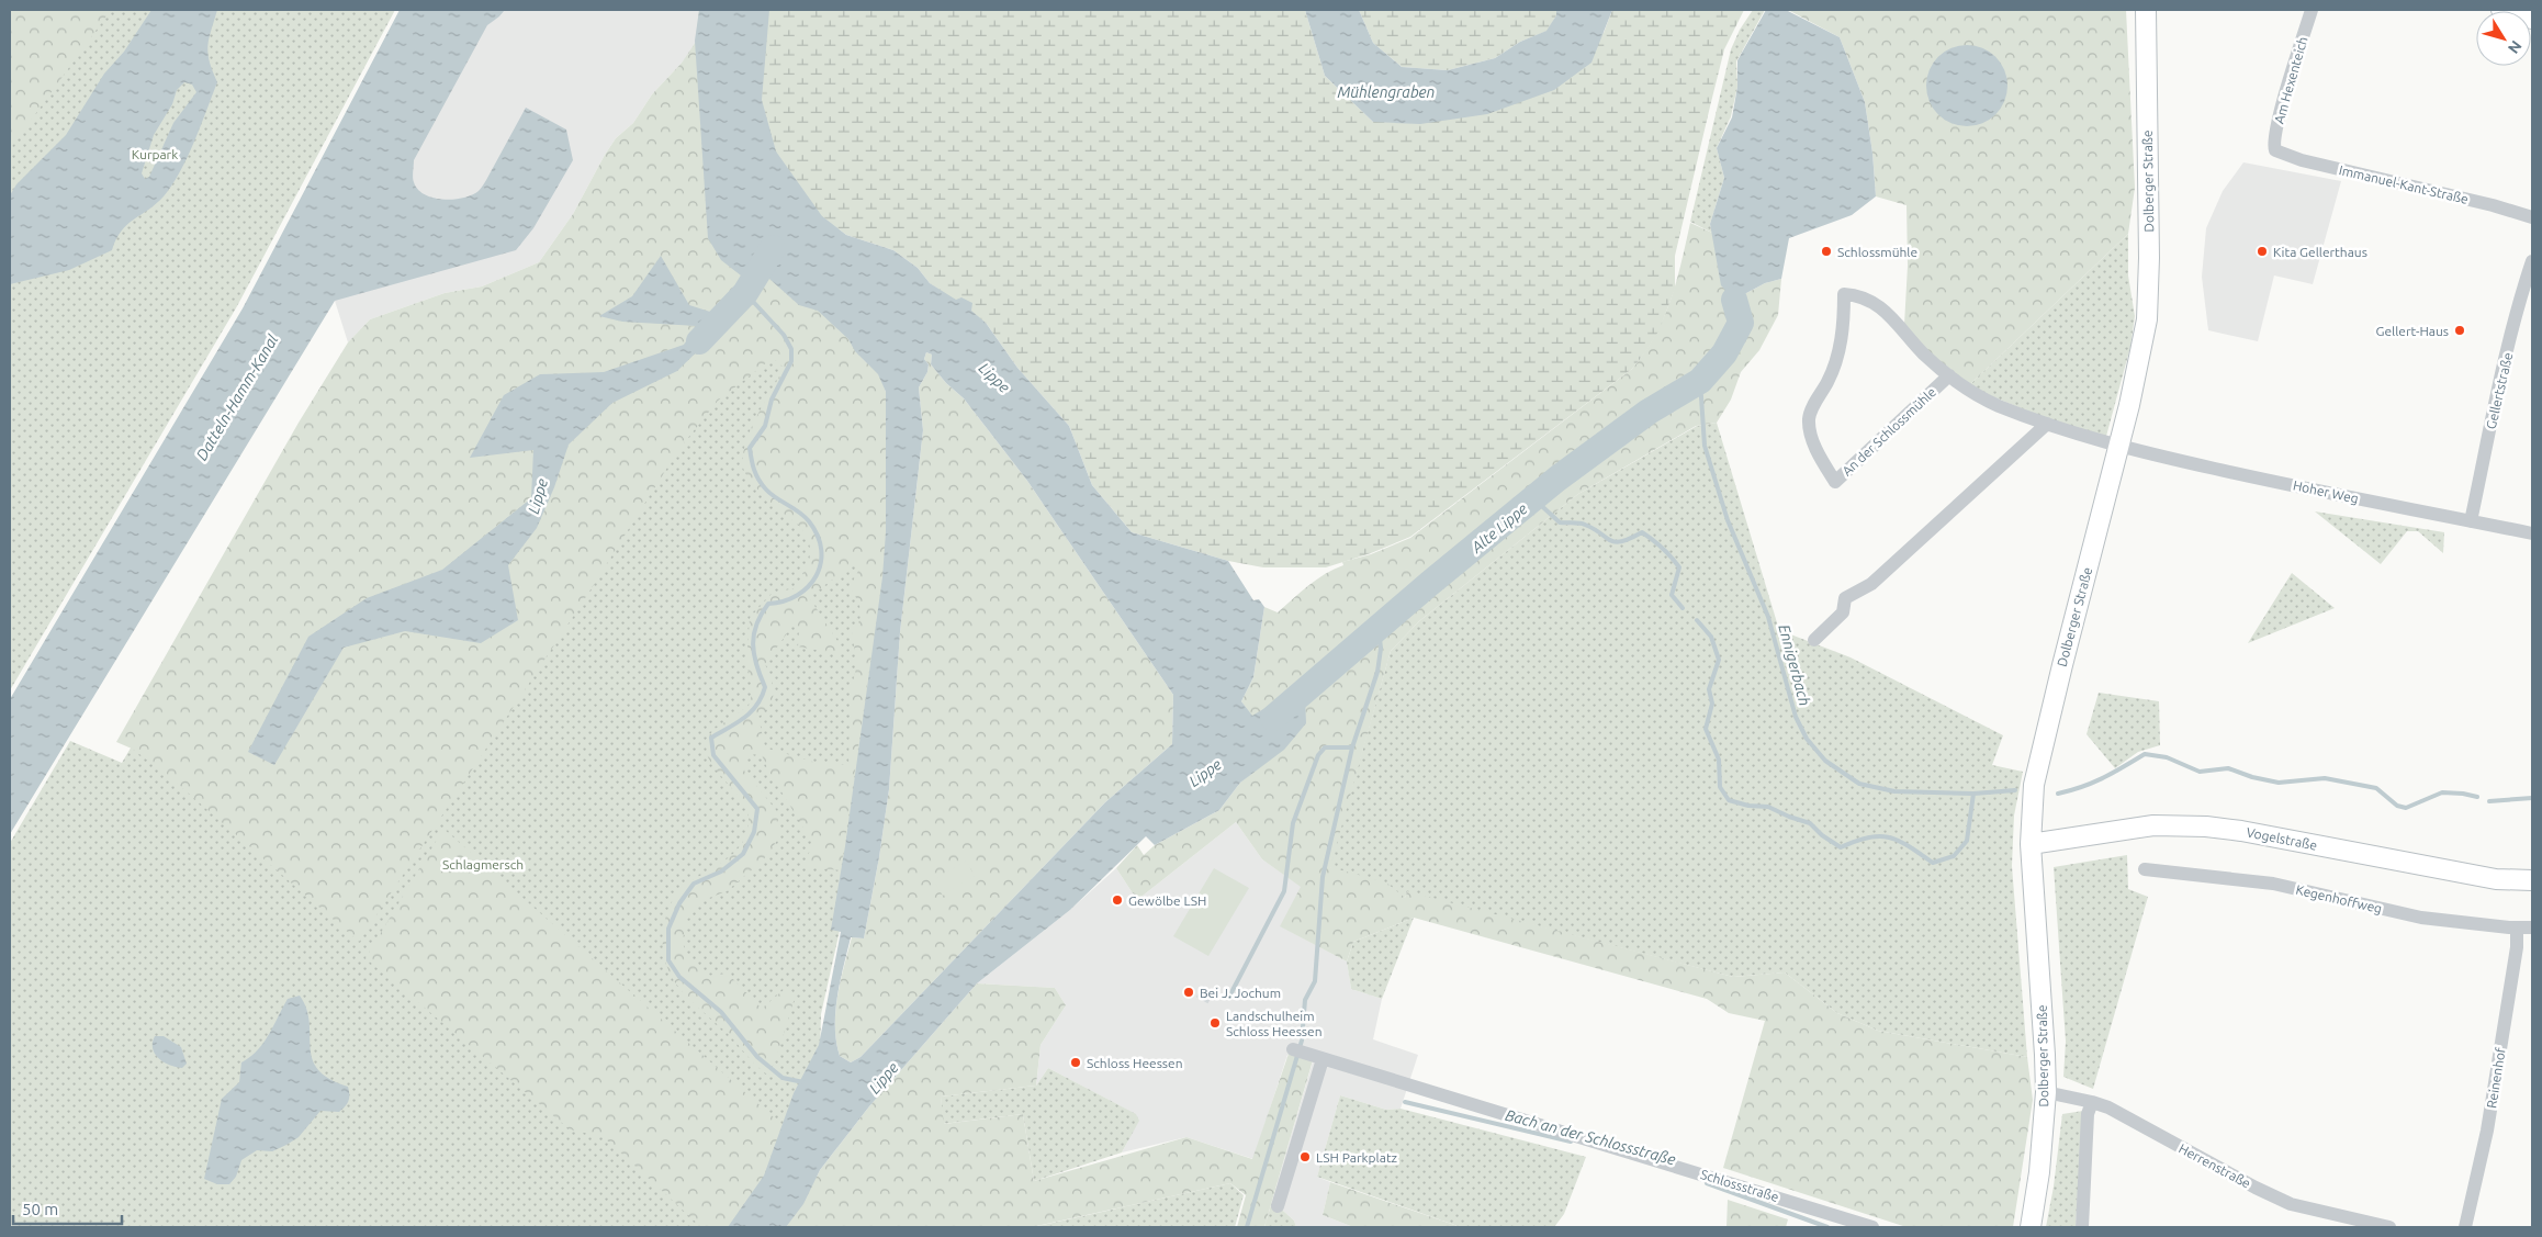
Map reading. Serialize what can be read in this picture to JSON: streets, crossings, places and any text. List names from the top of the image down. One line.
{"streets":{"main road":["Dolberger Straße","Vogelstraße"],"street":["Am Hexenteich","Immanuel-Kant-Straße","Gellertstraße","An der Schlossmühle","Hoher Weg","Kegenhoffweg","Reinenhof","Herrenstraße","Schlossstraße"]},"crossings":[["Am Hexenteich","Immanuel-Kant-Straße"],["Dolberger Straße","An der Schlossmühle"],["Dolberger Straße","Hoher Weg"],["Dolberger Straße","Vogelstraße"],["Dolberger Straße","Herrenstraße"],["Gellertstraße","Hoher Weg"],["An der Schlossmühle","Hoher Weg"],["Kegenhoffweg","Reinenhof"]],"water":["Mühlengraben","Lippe","Datteln-Hamm-Kanal","Alte Lippe","Ennigerbach","Bach an der Schlossstraße"],"parks":["Kurpark","Schlagmersch"],"places":["Schlossmühle","Kita Gellerthaus","Gellert-Haus","Gewölbe LSH","Bei J. Jochum","Landschulheim Schloss Heessen","Schloss Heessen","LSH Parkplatz"],"scale_bar":"50 m","north":"bottom right"}
